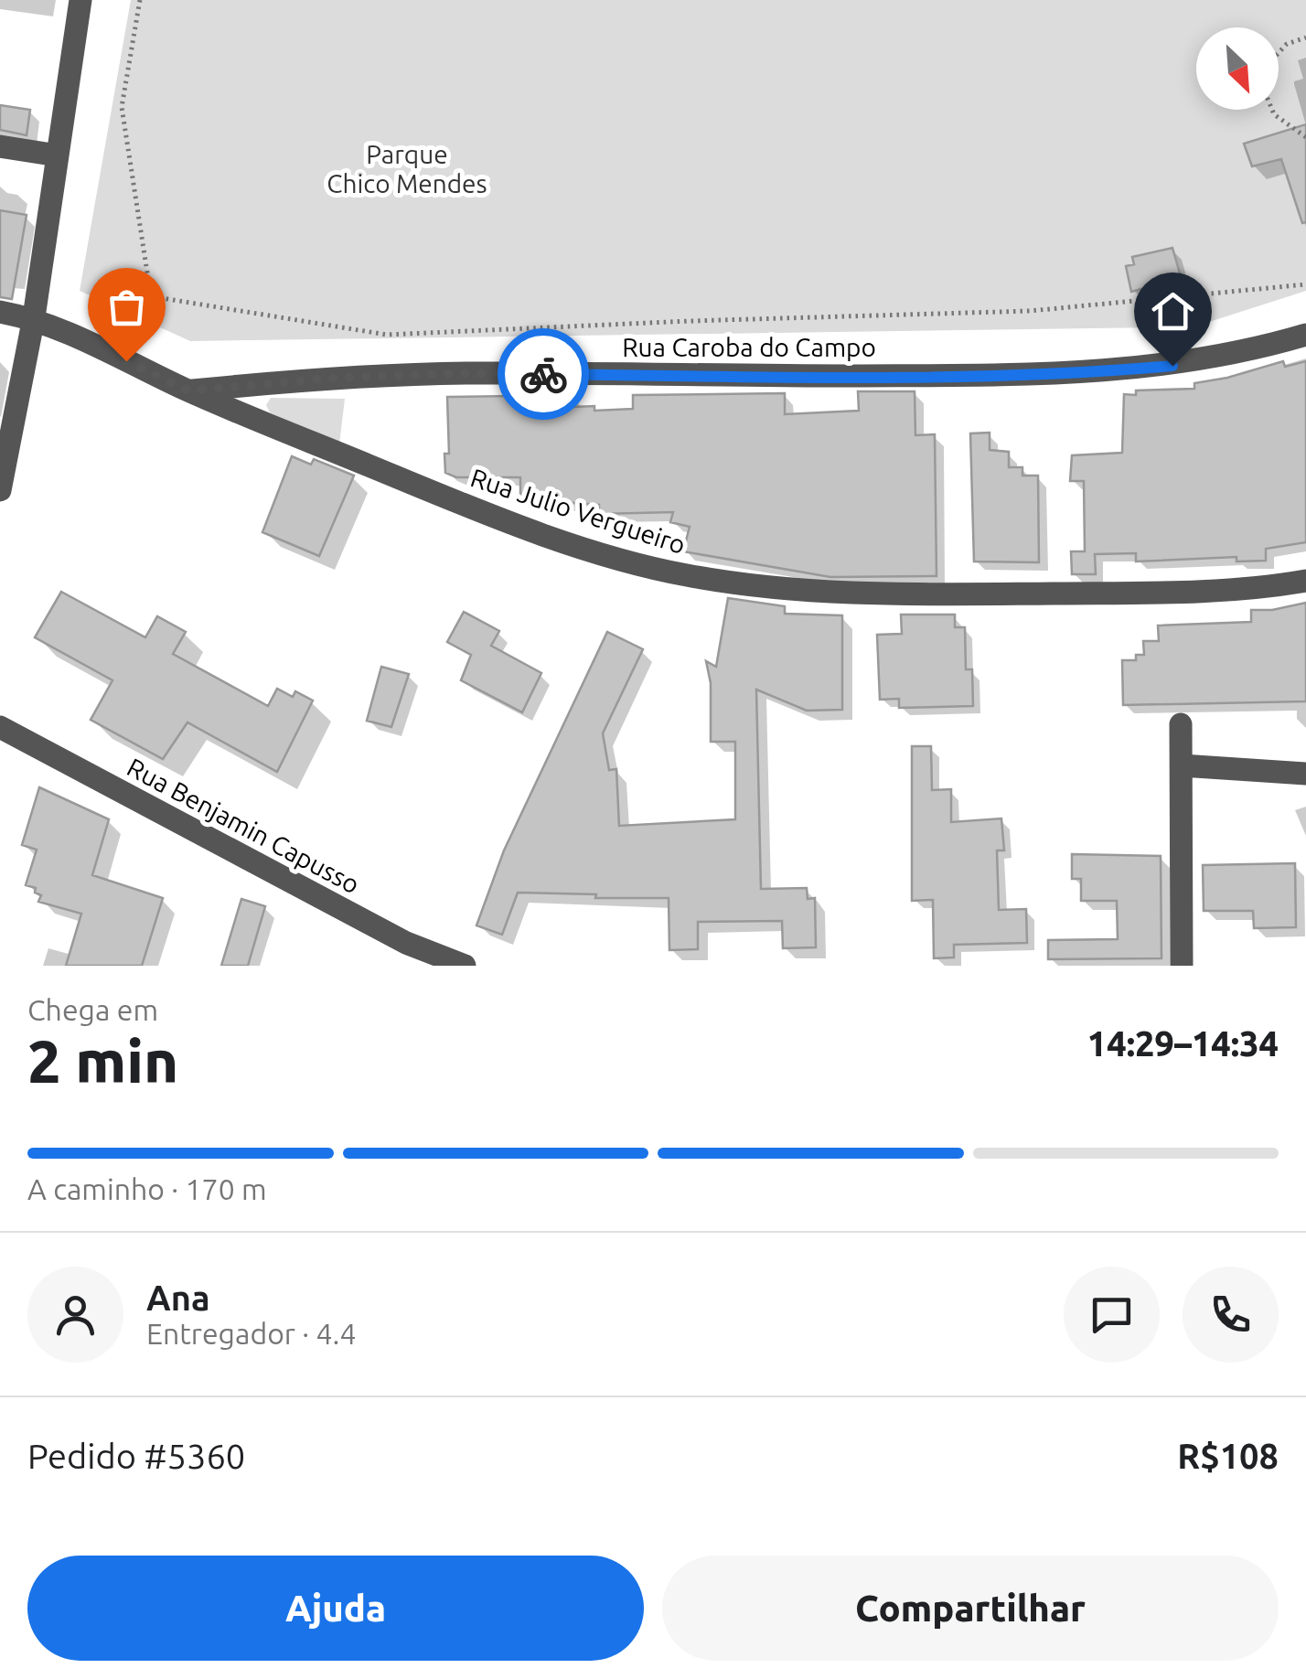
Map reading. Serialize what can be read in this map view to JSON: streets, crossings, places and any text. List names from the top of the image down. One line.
{"streets":{"street":["Rua Caroba do Campo","Rua Julio Vergueiro","Rua Benjamin Capusso"]},"crossings":[["Rua Caroba do Campo","Rua Julio Vergueiro"]],"parks":["Parque Chico Mendes"],"north":"bottom right","page":{"heading":["2 min","Chega em","14:29–14:34"],"panel":["Ana","Entregador · 4.4","Pedido #5360","R$108"],"bar":"A caminho · 170 m","buttons":["Ajuda","Compartilhar"]}}
